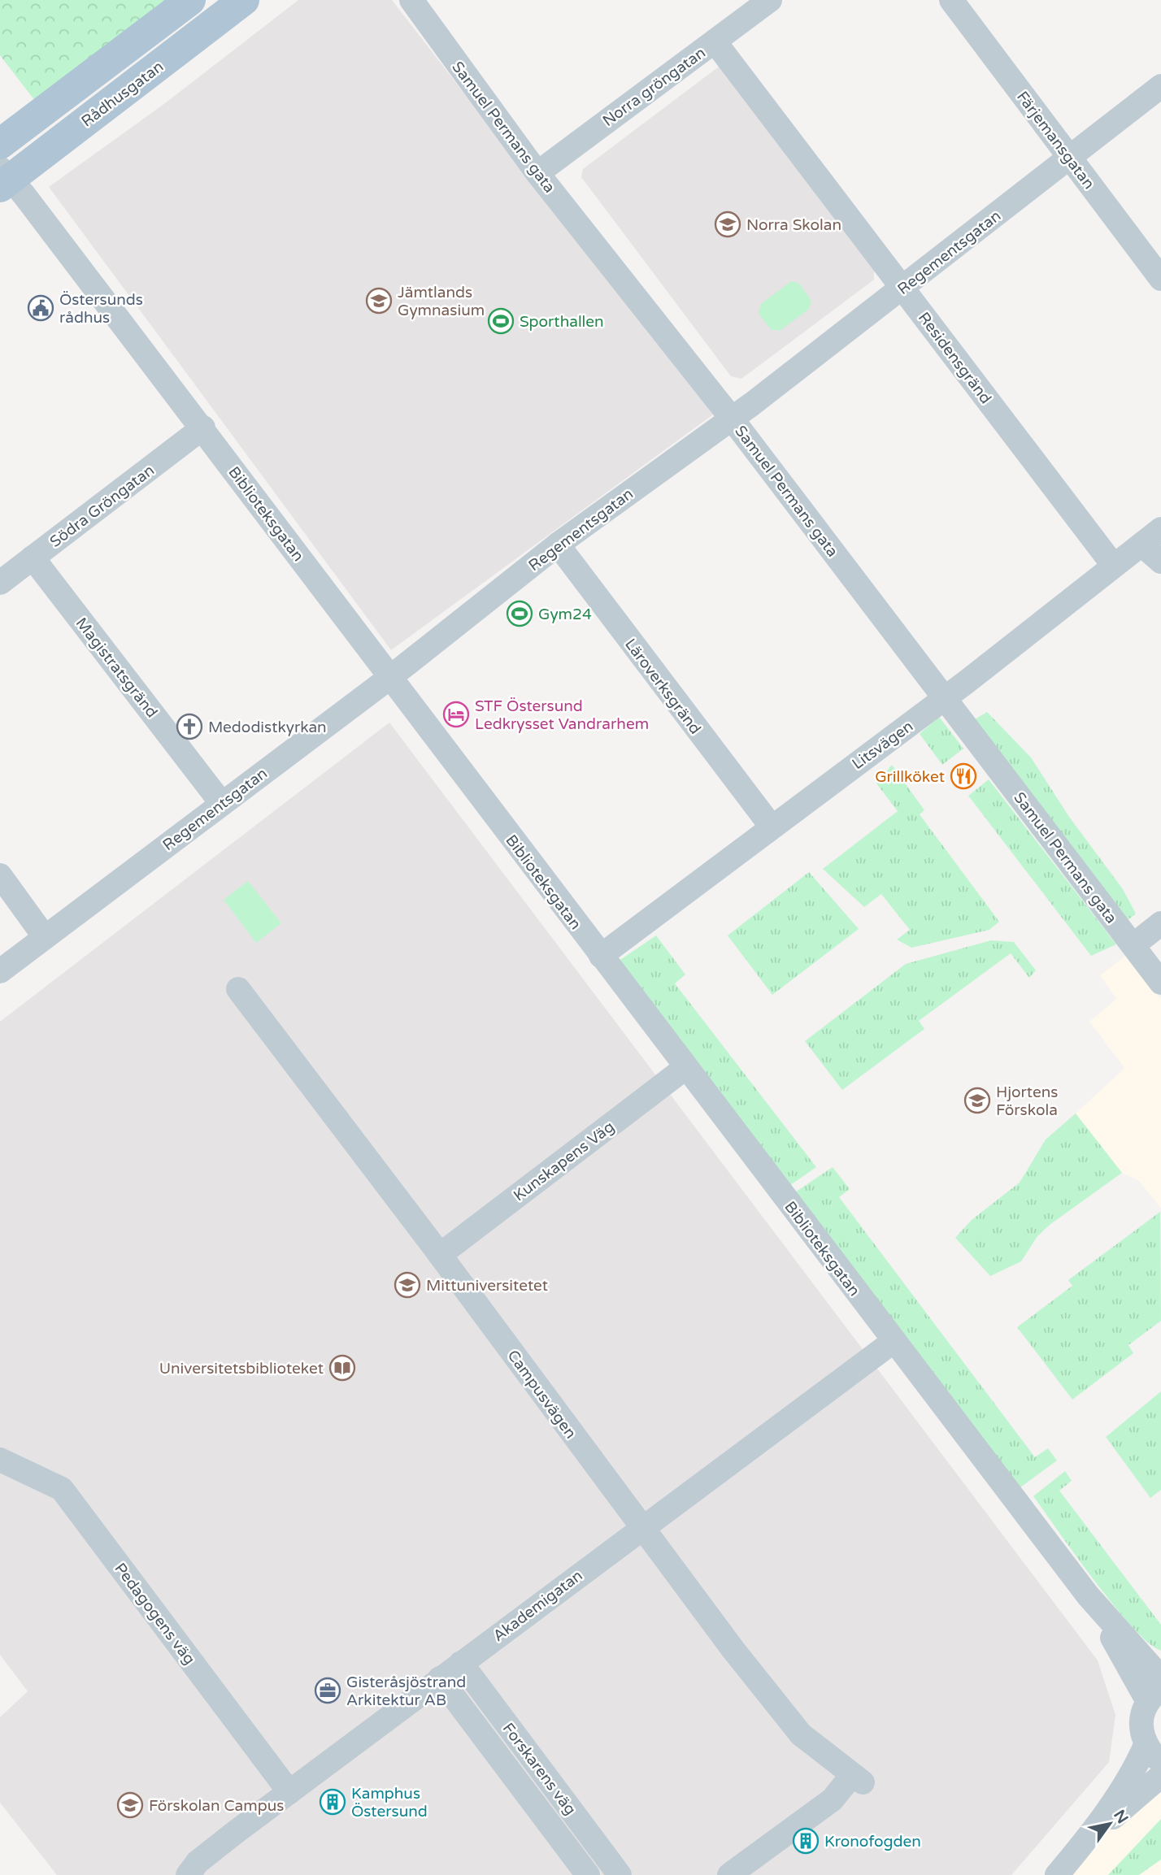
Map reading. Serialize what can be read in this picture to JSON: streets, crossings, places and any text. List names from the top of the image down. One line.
{"streets":{"main road":["Rådhusgatan"],"street":["Norra gröngatan","Samuel Permans gata","Färjemansgatan","Regementsgatan","Residensgränd","Södra Gröngatan","Biblioteksgatan","Magistratsgränd","Läroverksgränd","Litsvägen","Kunskapens Väg","Campusvägen","Akademigatan","Pedagogens väg","Forskarens väg"]},"crossings":[["Norra gröngatan","Samuel Permans gata"],["Norra gröngatan","Residensgränd"],["Rådhusgatan","Biblioteksgatan"],["Samuel Permans gata","Regementsgatan"],["Samuel Permans gata","Litsvägen"],["Färjemansgatan","Regementsgatan"],["Regementsgatan","Residensgränd"],["Regementsgatan","Biblioteksgatan"],["Regementsgatan","Magistratsgränd"],["Regementsgatan","Läroverksgränd"],["Residensgränd","Litsvägen"],["Södra Gröngatan","Biblioteksgatan"],["Södra Gröngatan","Magistratsgränd"],["Biblioteksgatan","Litsvägen"],["Biblioteksgatan","Kunskapens Väg"],["Biblioteksgatan","Akademigatan"],["Läroverksgränd","Litsvägen"],["Kunskapens Väg","Campusvägen"],["Campusvägen","Akademigatan"],["Akademigatan","Pedagogens väg"],["Akademigatan","Forskarens väg"]],"places":{"school or university":["Norra Skolan","Jämtlands Gymnasium","Hjortens Förskola","Mittuniversitetet","Förskolan Campus"],"public building":["Östersunds rådhus"],"sports":["Sporthallen","Gym24"],"hotel":["STF Östersund Ledkrysset Vandrarhem"],"church":["Medodistkyrkan"],"restaurant":["Grillköket"],"library":["Universitetsbiblioteket"],"office":["Gisteråsjöstrand Arkitektur AB"],"building":["Kamphus Östersund","Kronofogden"]},"north":"top right"}
